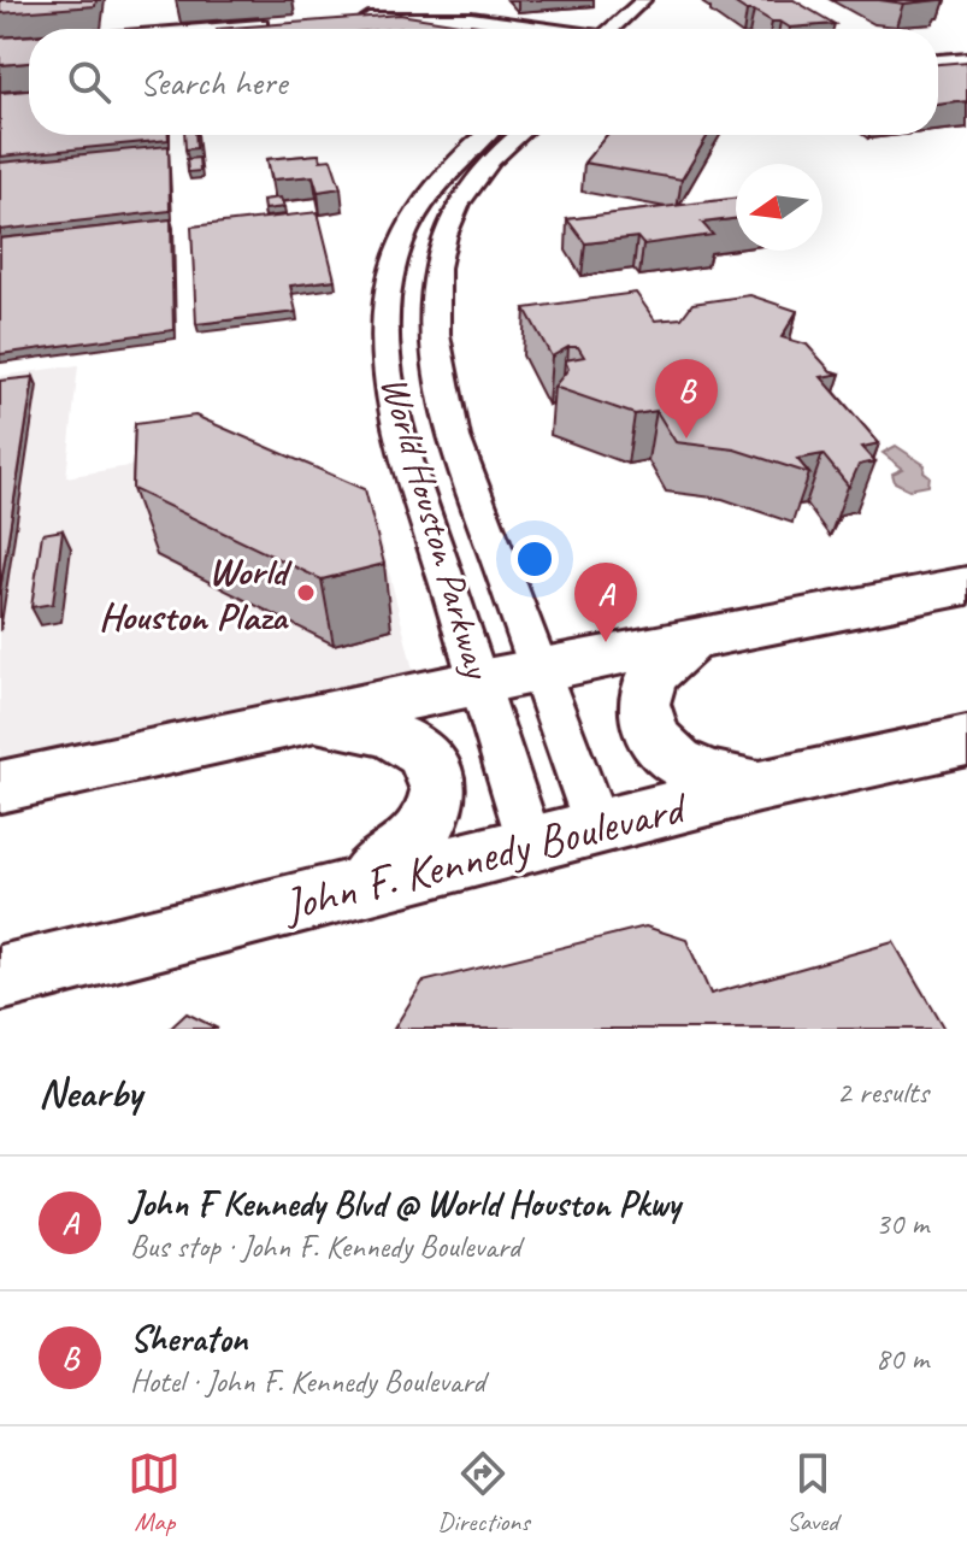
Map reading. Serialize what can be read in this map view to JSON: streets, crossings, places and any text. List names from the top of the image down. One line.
{"streets":{"highway":["John F. Kennedy Boulevard"],"street":["World Houston Parkway"]},"crossings":[["World Houston Parkway","John F. Kennedy Boulevard"]],"places":["World Houston Plaza"],"north":"left","page":{"search":"Search here","pins":["B","A"],"heading":["Nearby","2 results"],"list":[{"mark":"A","name":"John F Kennedy Blvd @ World Houston Pkwy","note":"Bus stop · John F. Kennedy Boulevard","value":"30 m"},{"mark":"B","name":"Sheraton","note":"Hotel · John F. Kennedy Boulevard","value":"80 m"}],"nav":["Map","Directions","Saved"]}}
